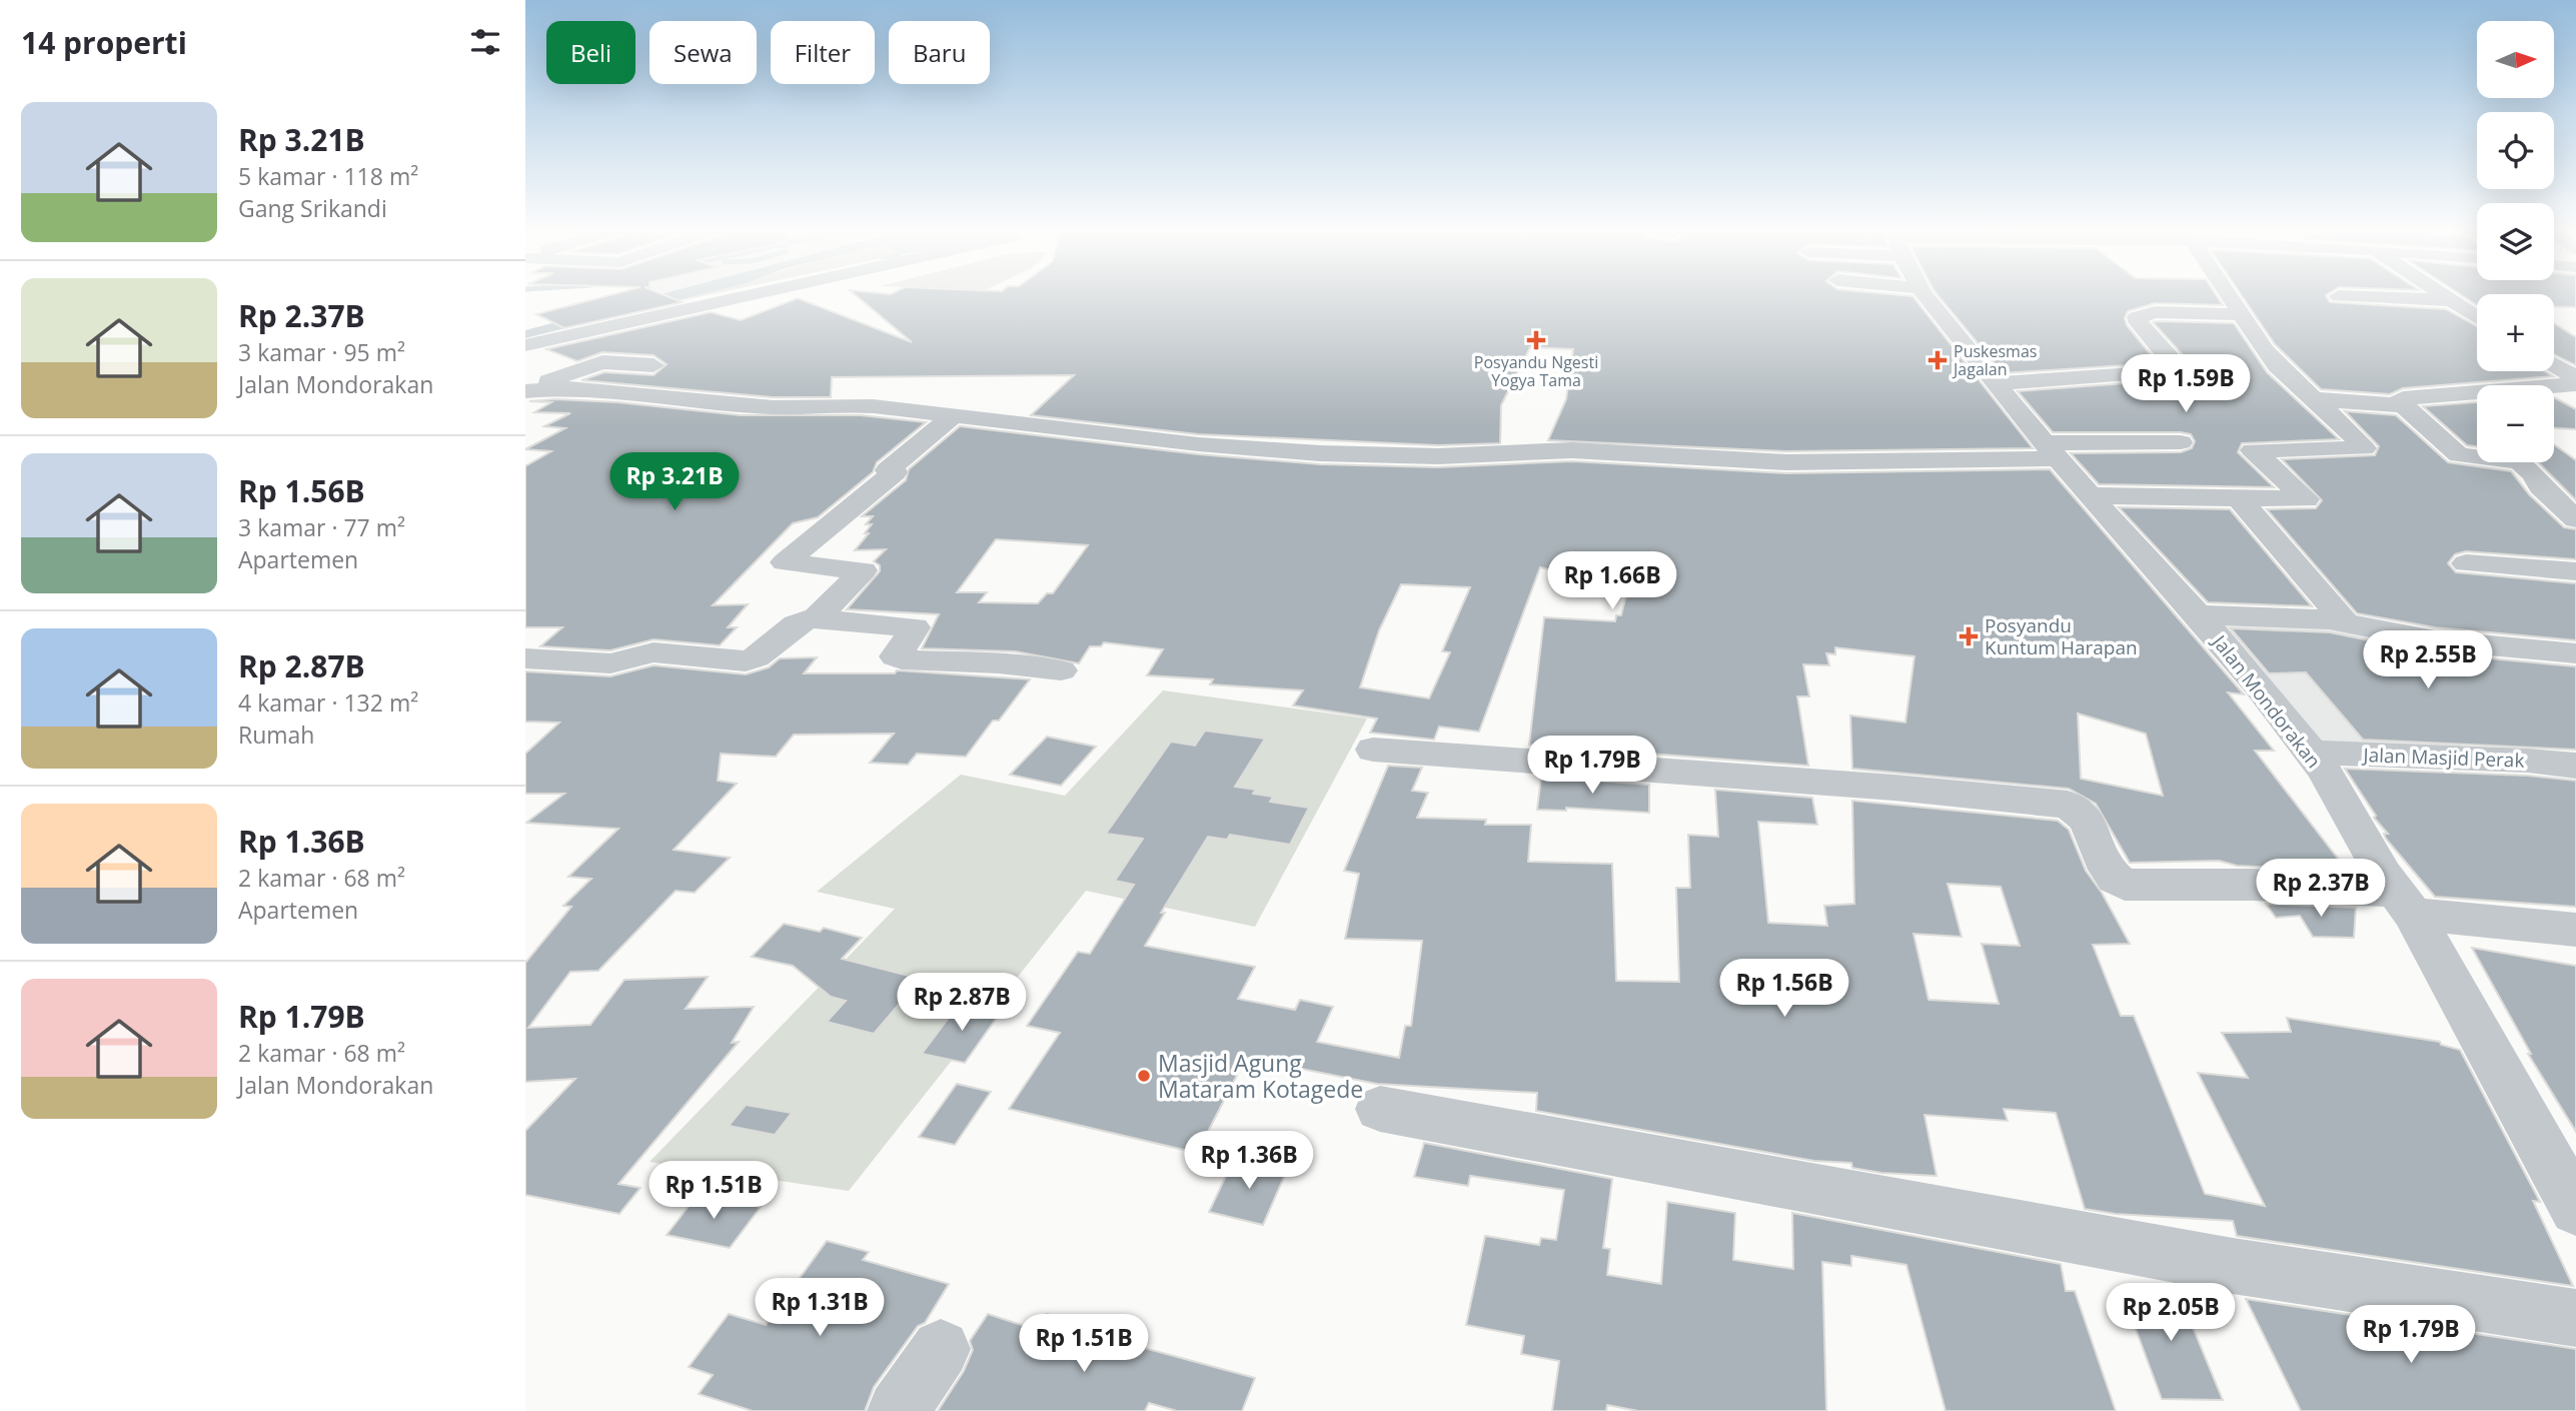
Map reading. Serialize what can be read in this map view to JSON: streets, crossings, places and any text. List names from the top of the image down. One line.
{"streets":{"street":["Jalan Mondorakan","Jalan Masjid Perak"]},"crossings":[["Jalan Mondorakan","Jalan Masjid Perak"]],"places":{"health":["Posyandu Ngesti Yogya Tama","Puskesmas Jagalan","Posyandu Kuntum Harapan"],"other":["Masjid Agung Mataram Kotagede"]},"north":"right","page":{"heading":"14 properti","map_buttons":["+","−"],"chip":["Beli","Sewa","Filter","Baru"],"list":[{"name":"Rp 3.21B","note":"5 kamar · 118 m² · Gang Srikandi"},{"name":"Rp 2.37B","note":"3 kamar · 95 m² · Jalan Mondorakan"},{"name":"Rp 1.56B","note":"3 kamar · 77 m² · Apartemen"},{"name":"Rp 2.87B","note":"4 kamar · 132 m² · Rumah"},{"name":"Rp 1.36B","note":"2 kamar · 68 m² · Apartemen"},{"name":"Rp 1.79B","note":"2 kamar · 68 m² · Jalan Mondorakan"}],"price":["Rp 1.59B","Rp 3.21B","Rp 1.66B","Rp 2.55B","Rp 1.79B","Rp 2.37B","Rp 1.56B","Rp 2.87B","Rp 1.36B","Rp 1.51B","Rp 1.31B","Rp 2.05B","Rp 1.79B","Rp 1.51B"]}}
